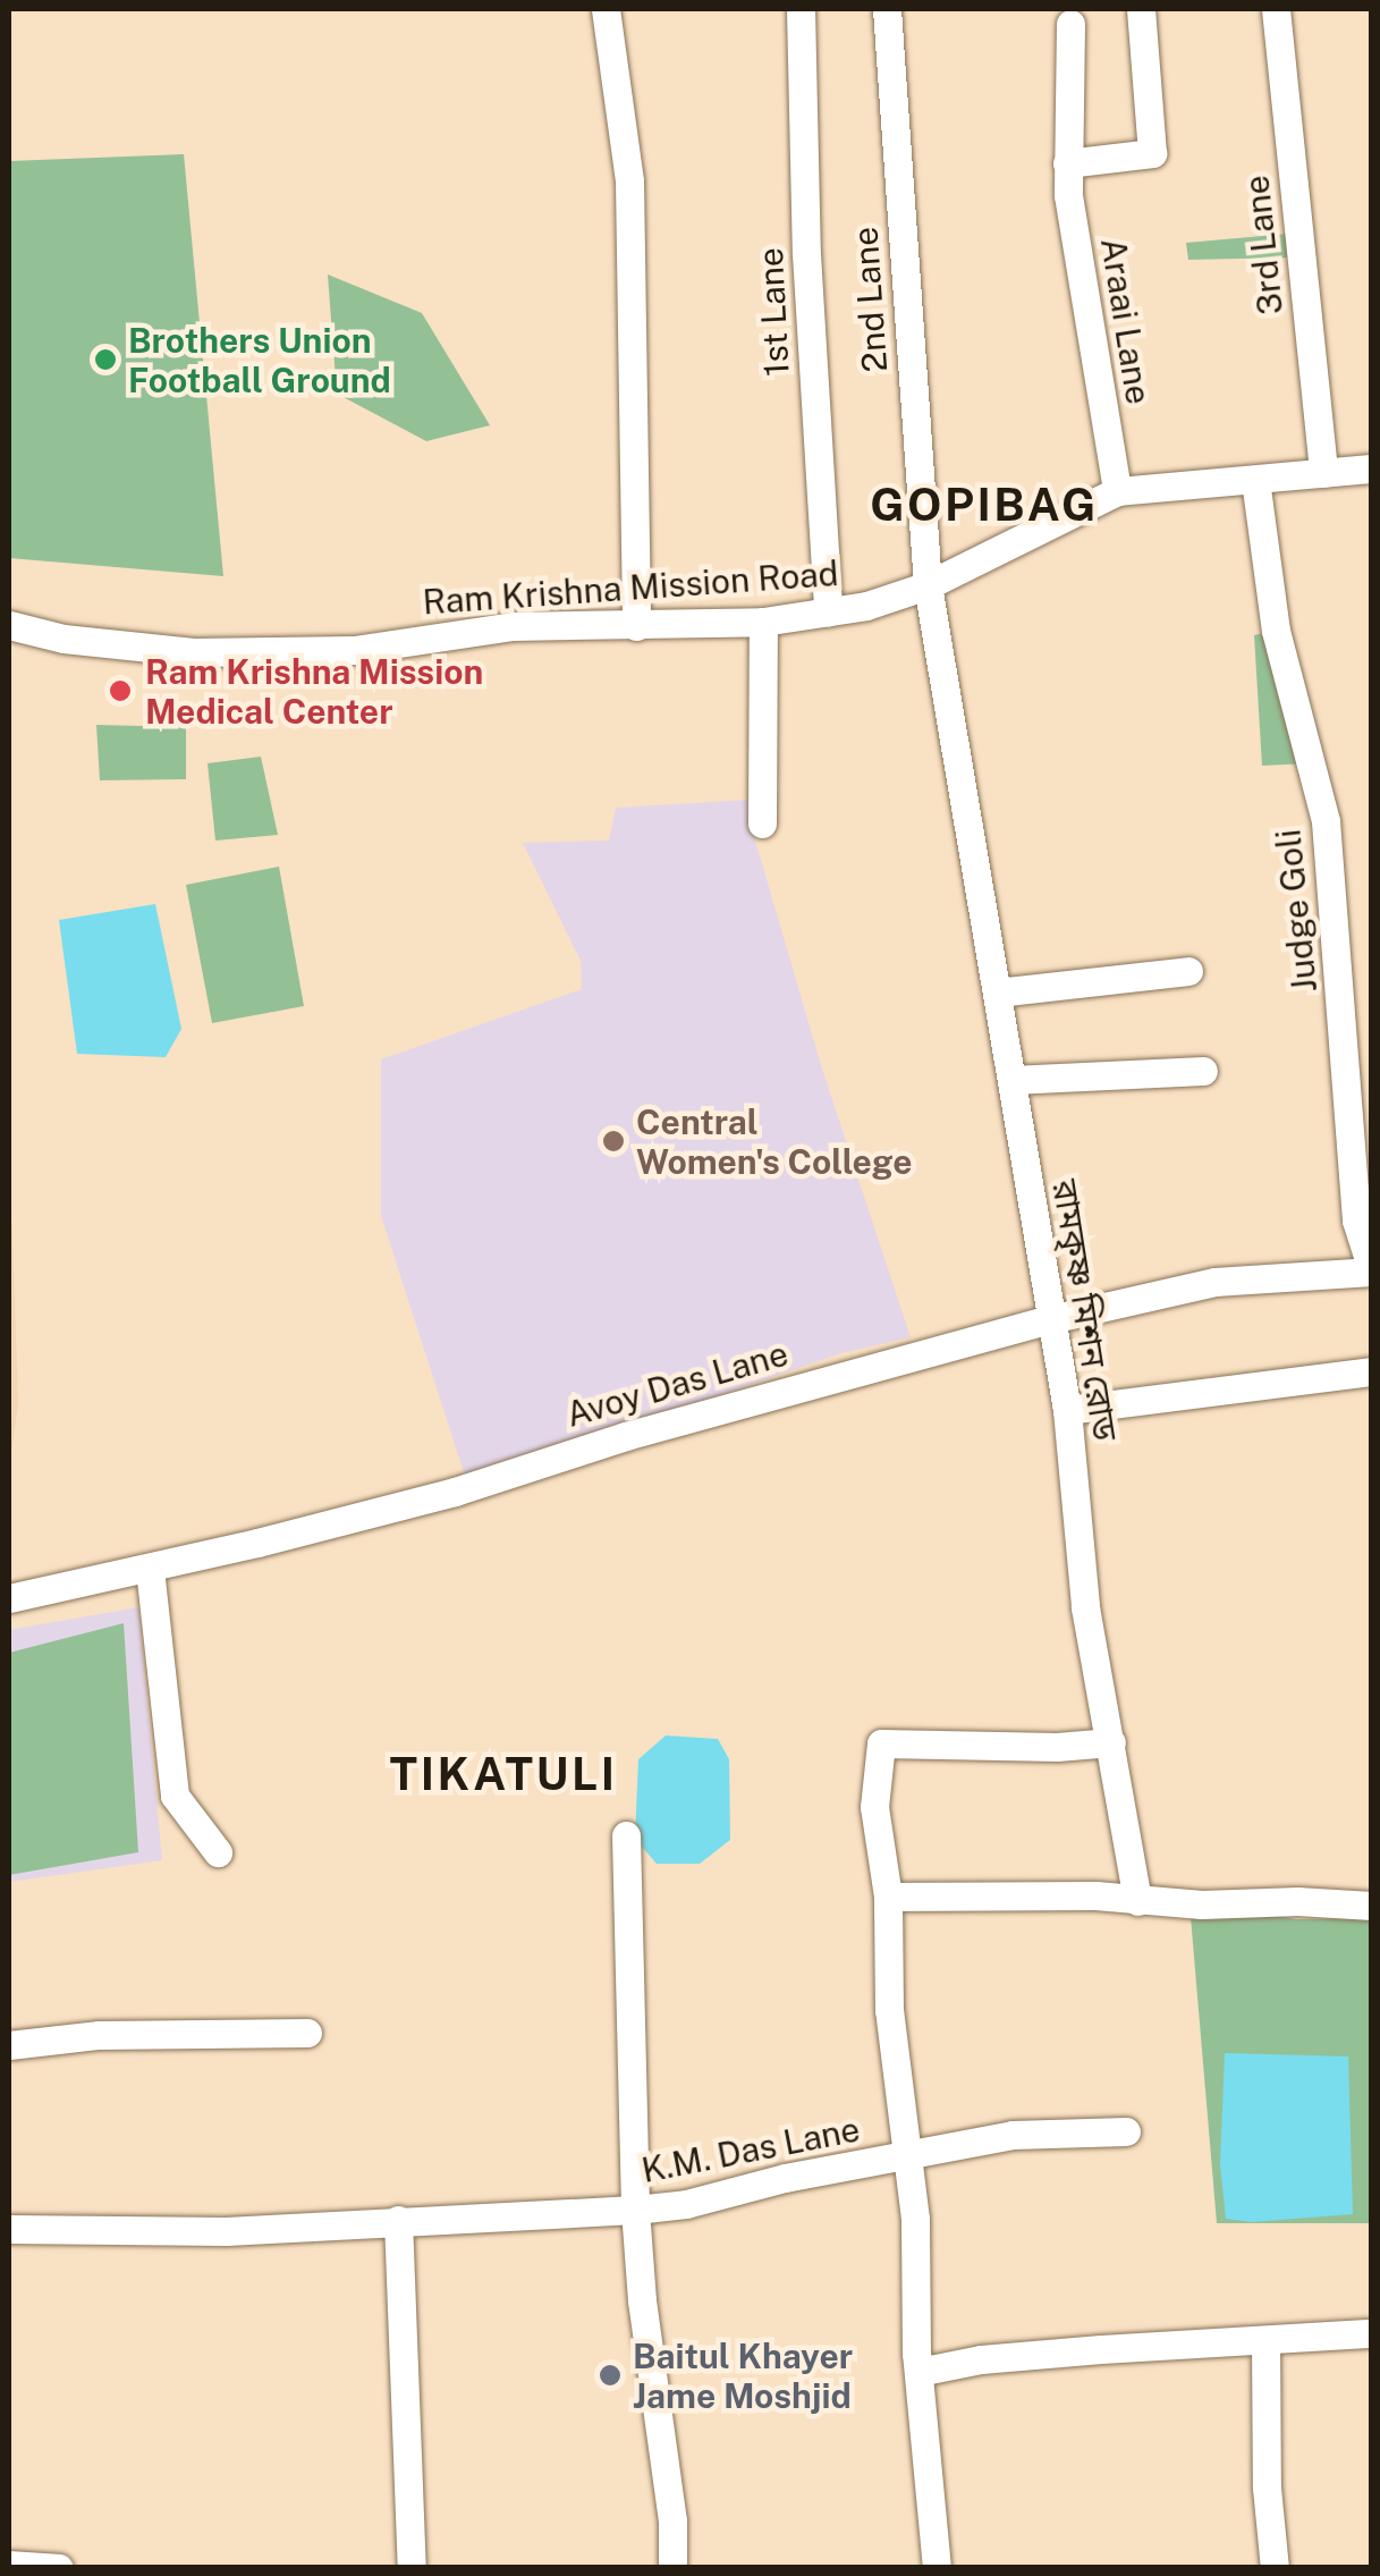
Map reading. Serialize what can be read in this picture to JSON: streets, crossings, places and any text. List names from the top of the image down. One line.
{"streets":{"street":["3rd Lane","2nd Lane","1st Lane","Araai Lane","Ram Krishna Mission Road","Judge Goli","রামকৃষ্ণ মিশন রোড","Avoy Das Lane","K.M. Das Lane"]},"crossings":[["3rd Lane","Ram Krishna Mission Road"],["2nd Lane","Ram Krishna Mission Road"],["2nd Lane","রামকৃষ্ণ মিশন রোড"],["1st Lane","Ram Krishna Mission Road"],["Araai Lane","Ram Krishna Mission Road"],["Ram Krishna Mission Road","Judge Goli"],["Judge Goli","Avoy Das Lane"],["রামকৃষ্ণ মিশন রোড","Avoy Das Lane"]],"districts":["GOPIBAG","TIKATULI"],"places":["Brothers Union Football Ground","Ram Krishna Mission Medical Center","Central Women's College","Baitul Khayer Jame Moshjid"]}
